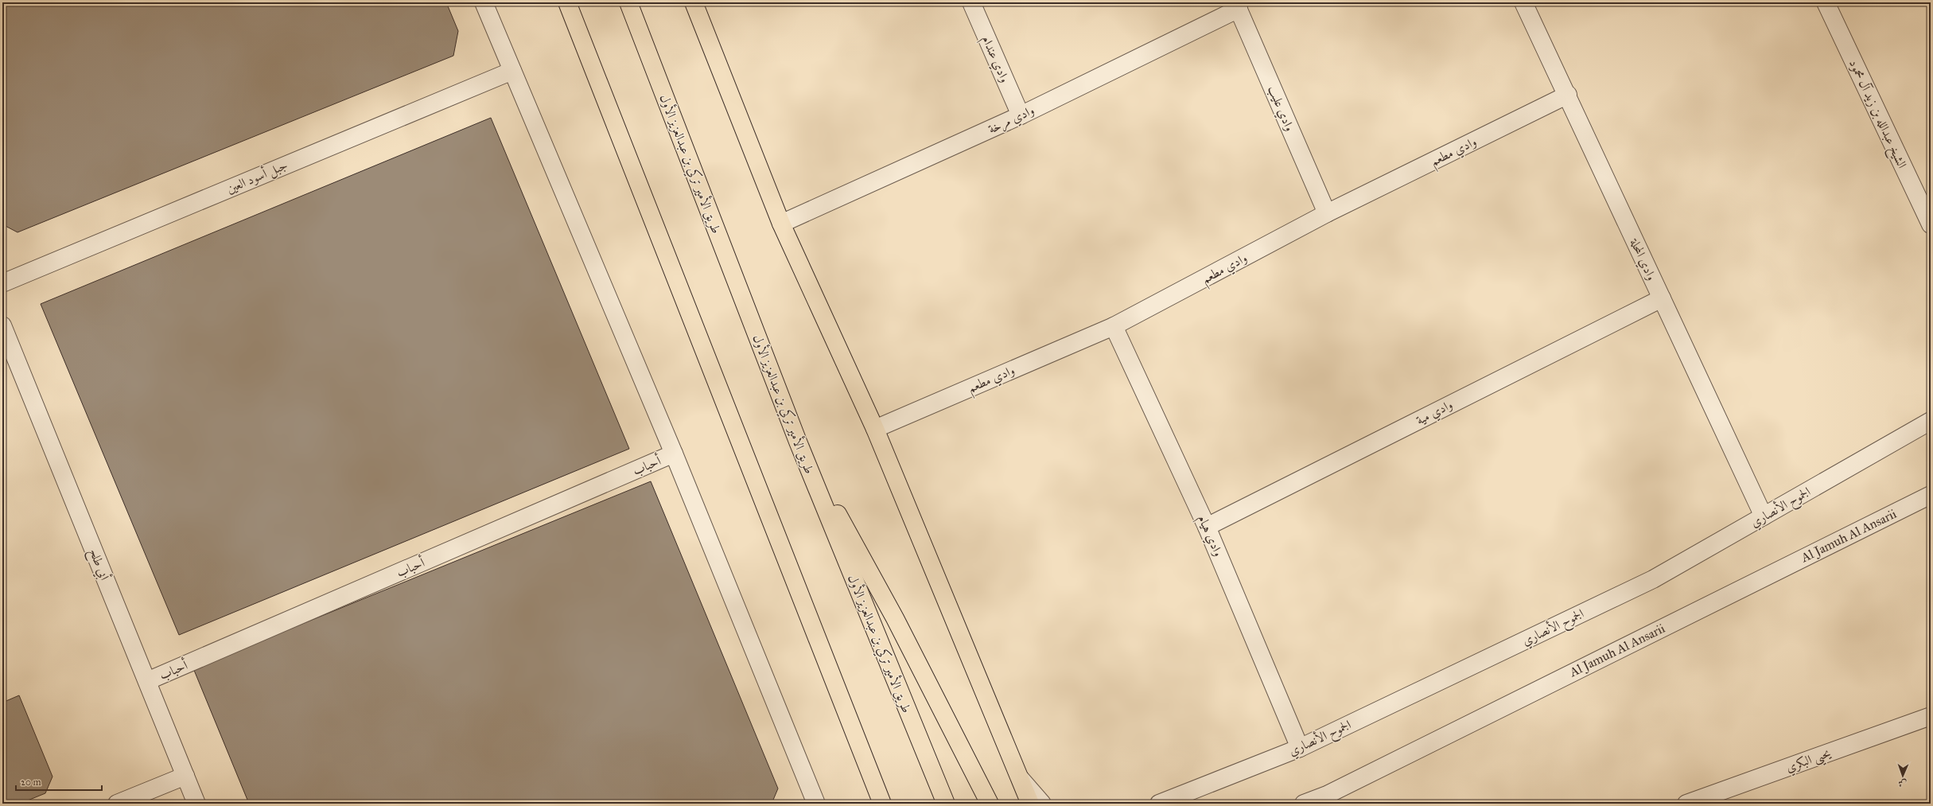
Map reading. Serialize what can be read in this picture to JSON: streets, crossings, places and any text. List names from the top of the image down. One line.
{"streets":{"main road":["طريق الأمير تركي بن عبدالعزيز الأول"],"street":["وادي عندام","وادي عليب","الشيخ عبدالله بن زيد آل محمود","وادي مرخة","وادي مطعم","جبل أسود العين","وادي المحلة","وادي مية","أحباب","الجموح الأنصاري","وادي هيام","Al Jamuh Al Ansarii","أبي طلح","يحيى البكري"]},"crossings":[["وادي عندام","وادي مرخة"],["وادي عليب","وادي مرخة"],["وادي عليب","وادي مطعم"],["وادي مطعم","وادي المحلة"],["وادي مطعم","وادي هيام"],["وادي المحلة","وادي مية"],["وادي المحلة","الجموح الأنصاري"],["وادي مية","وادي هيام"],["أحباب","أبي طلح"],["الجموح الأنصاري","وادي هيام"]],"scale_bar":"20 m","north":"bottom"}
